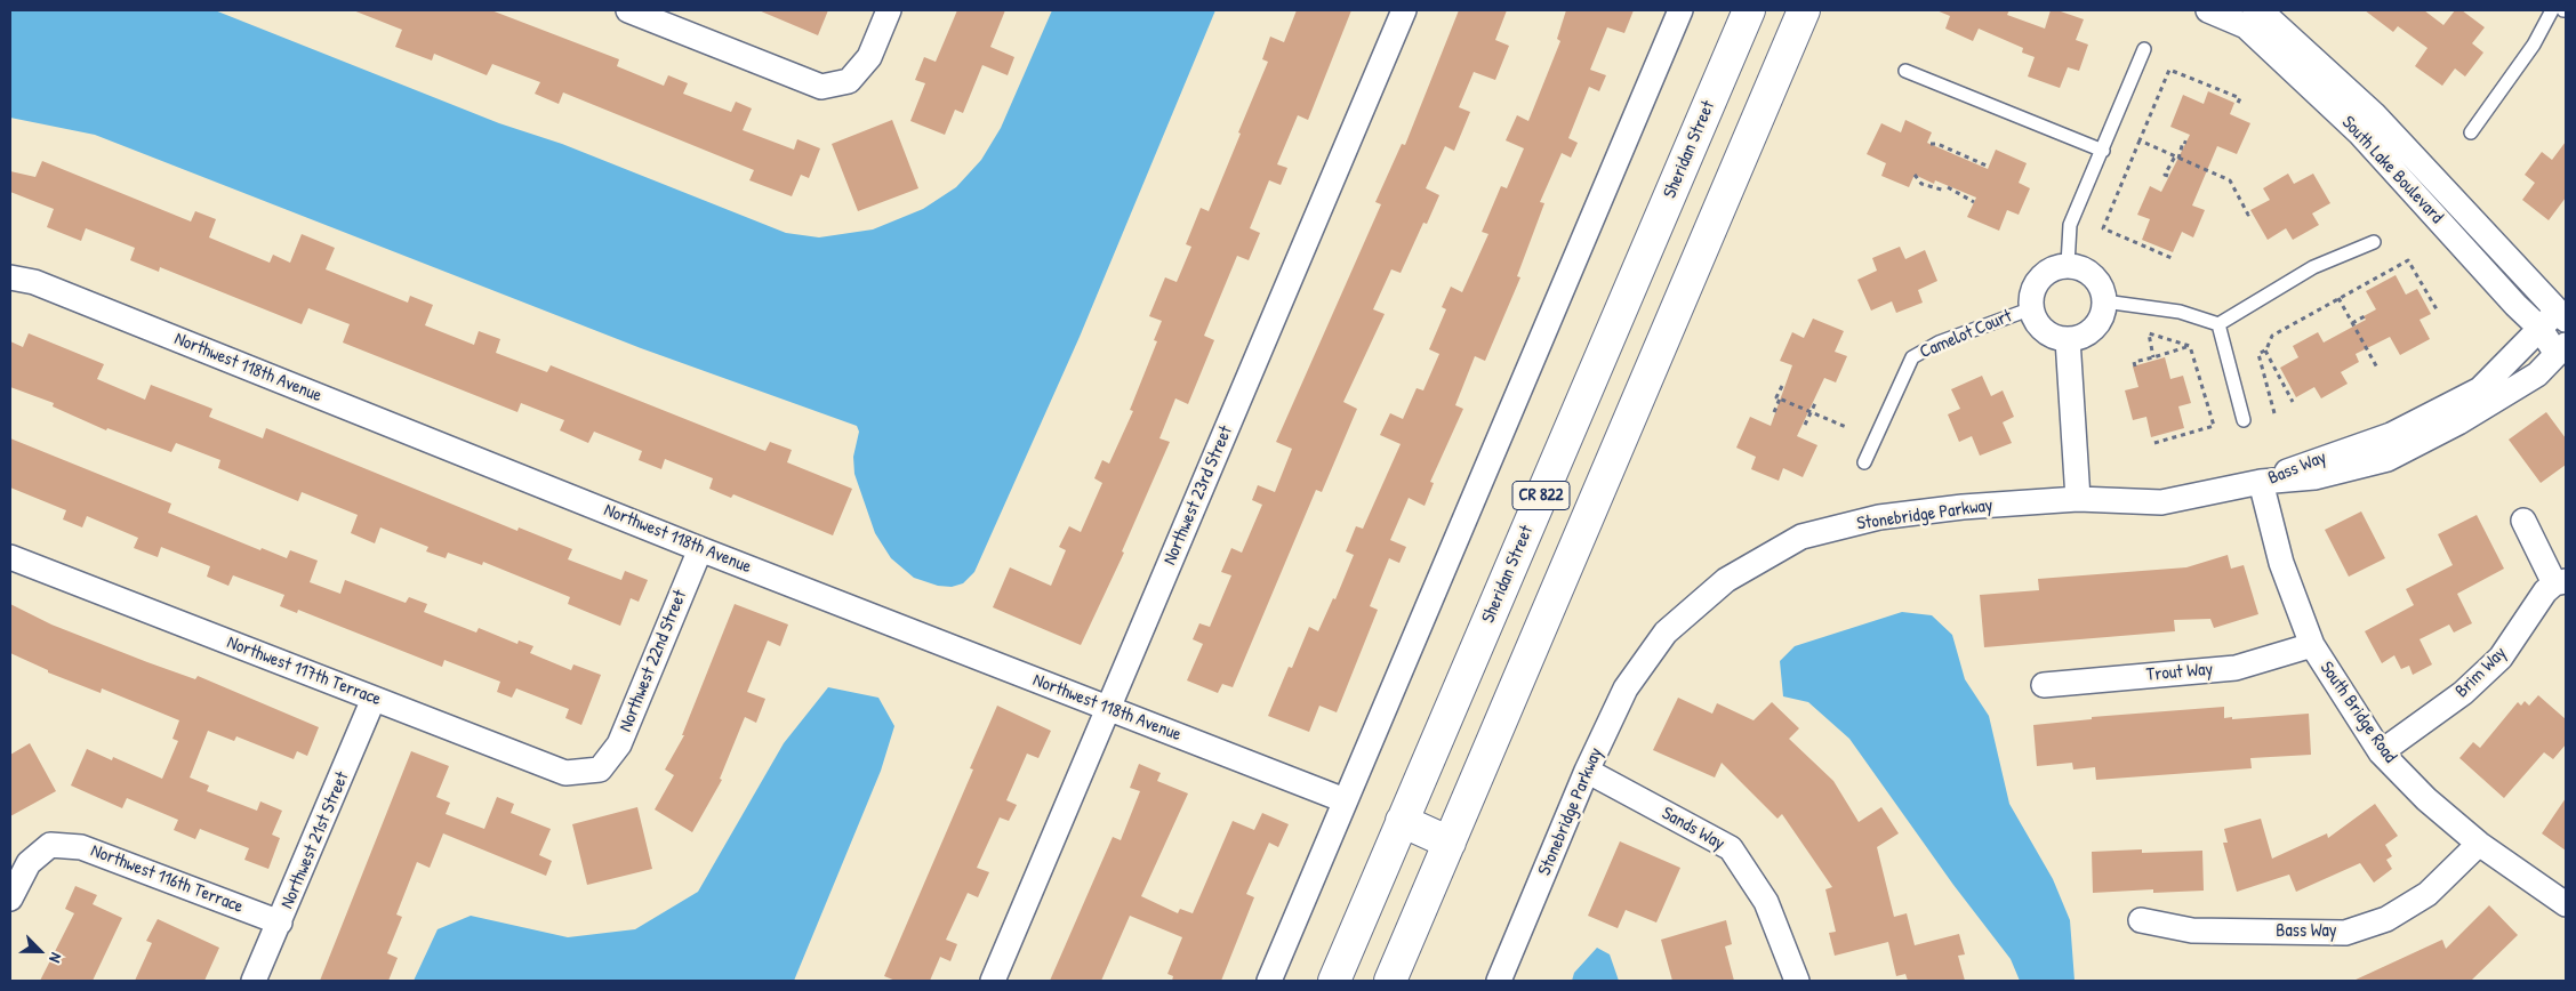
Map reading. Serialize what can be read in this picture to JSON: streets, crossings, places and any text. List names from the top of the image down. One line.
{"streets":{"main road":["Sheridan Street","CR 822"],"street":["South Lake Boulevard","Camelot Court","Northwest 118th Avenue","Bass Way","Northwest 23rd Street","Stonebridge Parkway","Northwest 22nd Street","Northwest 117th Terrace","Trout Way","Brim Way","South Bridge Road","Sands Way","Northwest 21st Street","Northwest 116th Terrace"]},"crossings":[["South Lake Boulevard","Bass Way"],["Northwest 118th Avenue","Northwest 23rd Street"],["Northwest 118th Avenue","Northwest 22nd Street"],["Bass Way","Stonebridge Parkway"],["Bass Way","South Bridge Road"],["Stonebridge Parkway","South Bridge Road"],["Stonebridge Parkway","Sands Way"],["Northwest 22nd Street","Northwest 117th Terrace"],["Northwest 117th Terrace","Northwest 21st Street"],["Trout Way","South Bridge Road"],["Brim Way","South Bridge Road"],["Northwest 21st Street","Northwest 116th Terrace"]],"north":"bottom right"}
